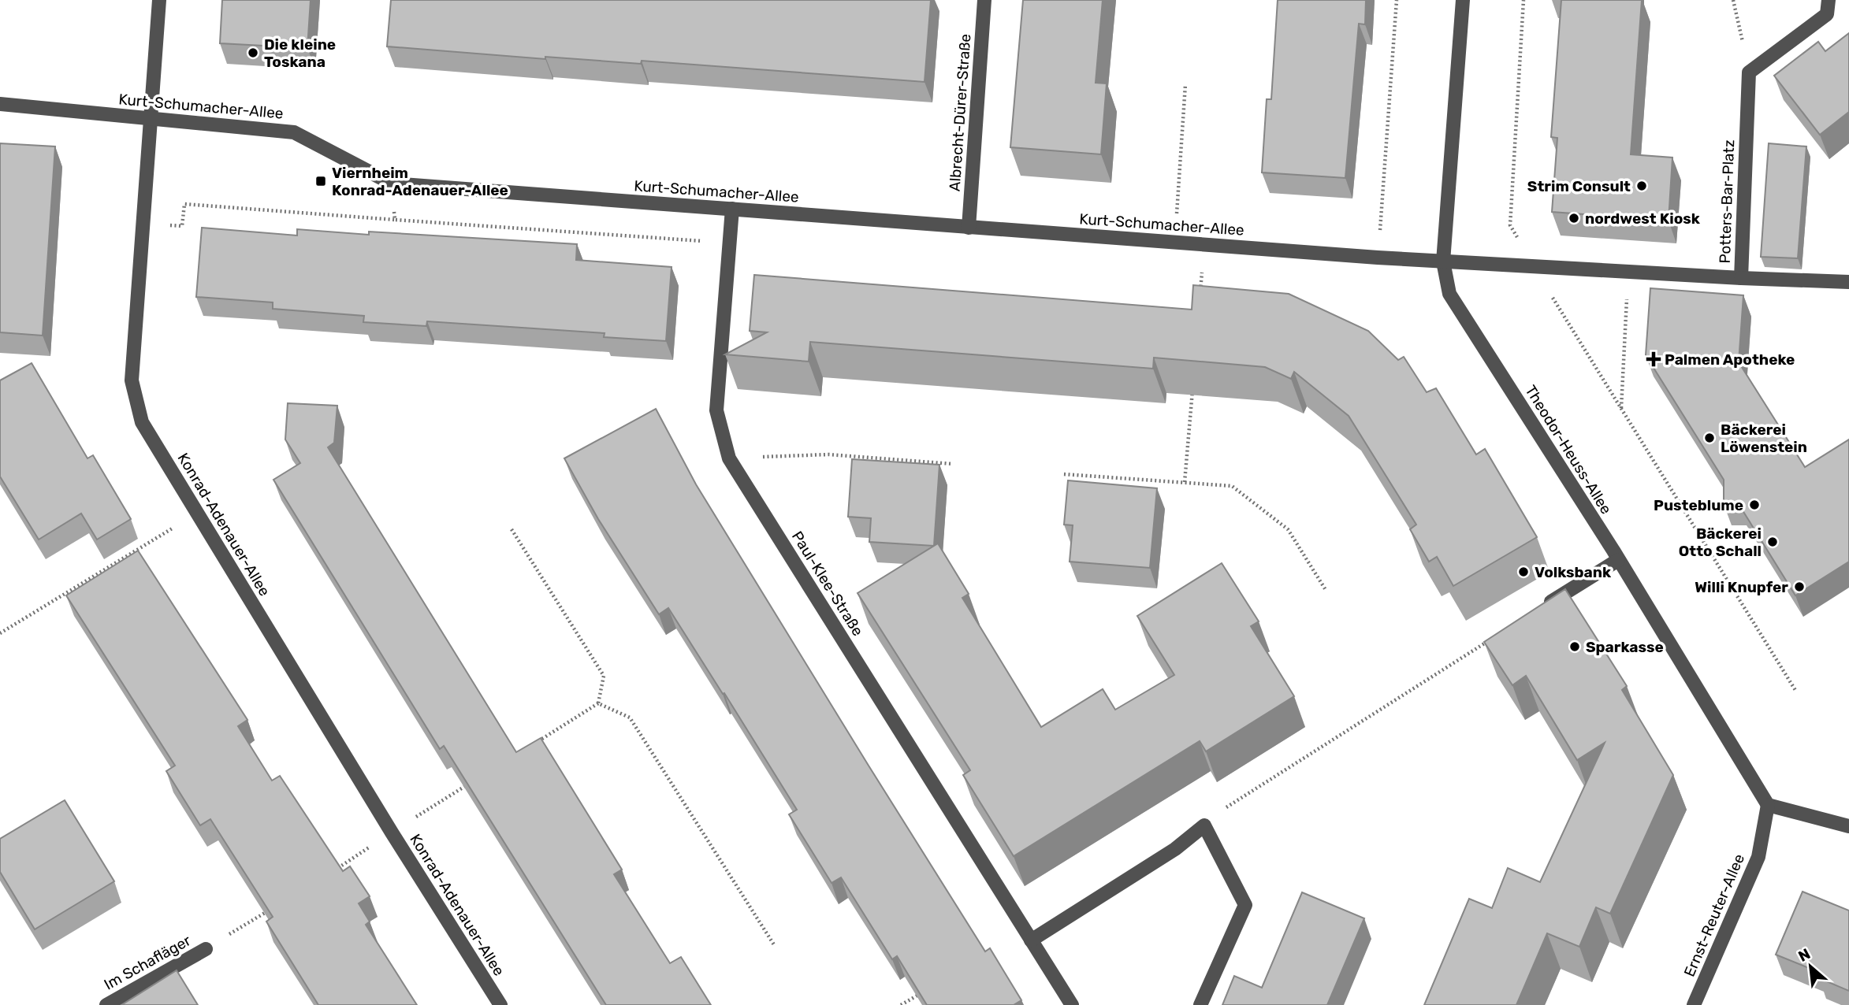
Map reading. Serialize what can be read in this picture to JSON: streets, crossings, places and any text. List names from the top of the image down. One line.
{"streets":{"street":["Kurt-Schumacher-Allee","Albrecht-Dürer-Straße","Potters-Bar-Platz","Theodor-Heuss-Allee","Konrad-Adenauer-Allee","Paul-Klee-Straße","Ernst-Reuter-Allee","Im Schafläger"]},"crossings":[["Kurt-Schumacher-Allee","Albrecht-Dürer-Straße"],["Kurt-Schumacher-Allee","Potters-Bar-Platz"],["Kurt-Schumacher-Allee","Theodor-Heuss-Allee"],["Kurt-Schumacher-Allee","Konrad-Adenauer-Allee"],["Kurt-Schumacher-Allee","Paul-Klee-Straße"],["Potters-Bar-Platz","Theodor-Heuss-Allee"],["Theodor-Heuss-Allee","Ernst-Reuter-Allee"]],"places":{"other":["Die kleine Toskana","Strim Consult","nordwest Kiosk","Bäckerei Löwenstein","Pusteblume","Bäckerei Otto Schall","Volksbank","Willi Knupfer","Sparkasse"],"transit":["Viernheim Konrad-Adenauer-Allee"],"health":["Palmen Apotheke"]},"north":"top left"}
